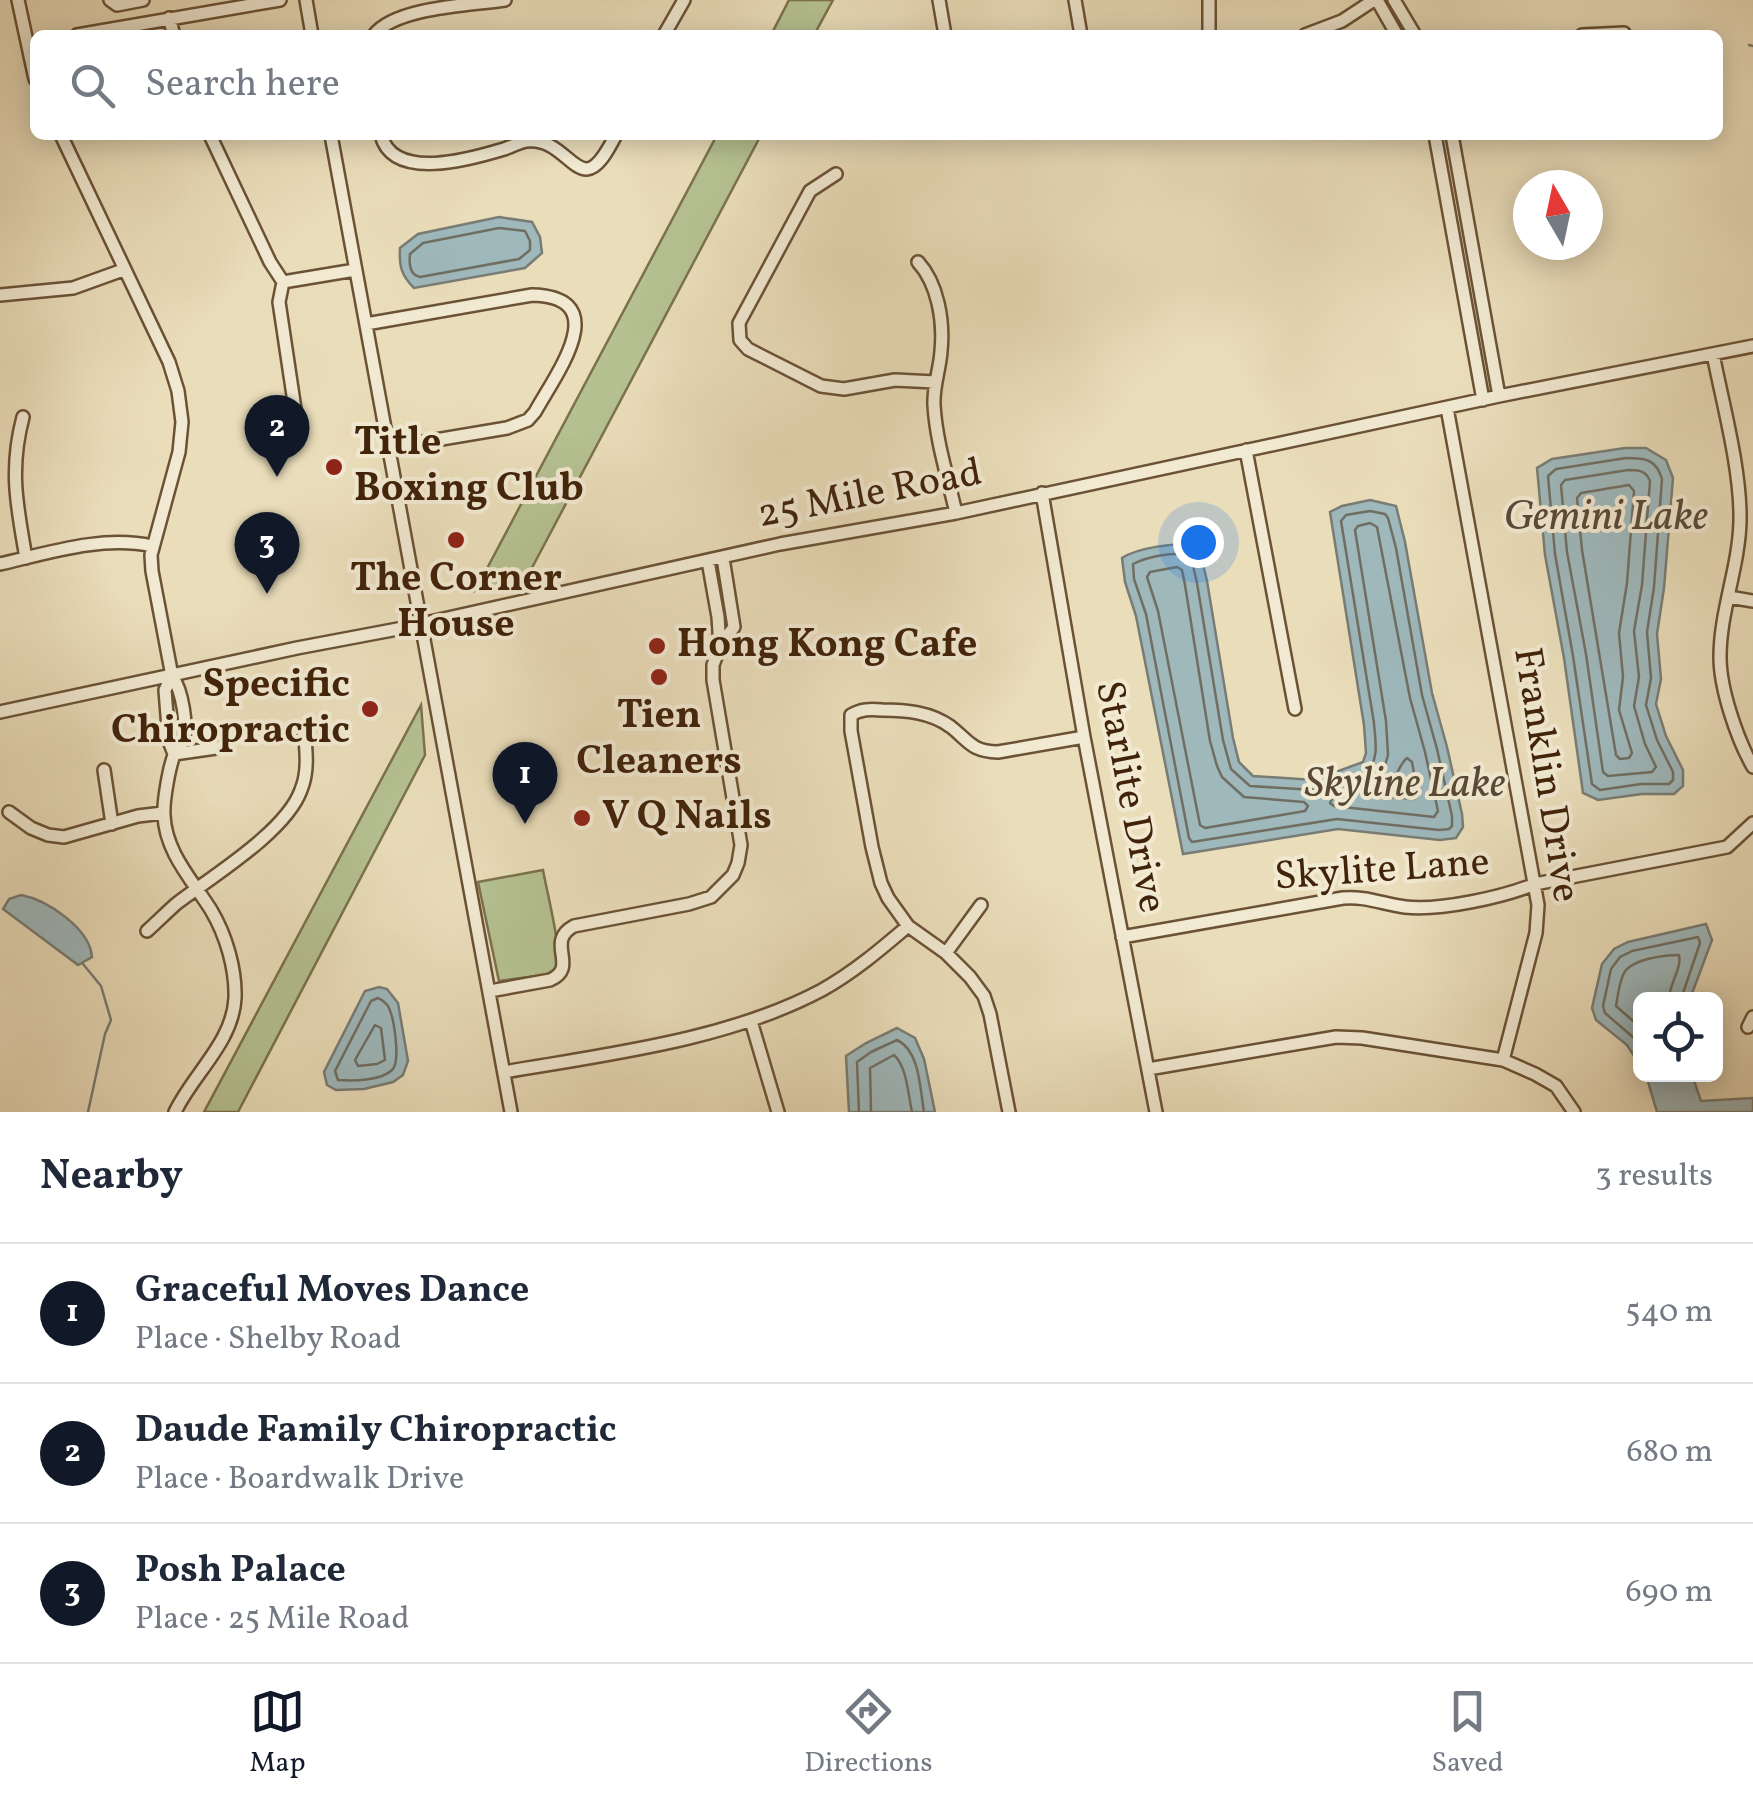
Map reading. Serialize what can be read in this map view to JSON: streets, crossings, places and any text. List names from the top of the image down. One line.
{"streets":{"street":["25 Mile Road","Franklin Drive","Starlite Drive","Skylite Lane"]},"crossings":[["25 Mile Road","Franklin Drive"],["25 Mile Road","Starlite Drive"],["Franklin Drive","Skylite Lane"],["Starlite Drive","Skylite Lane"]],"water":["Gemini Lake","Skyline Lake"],"places":["Title Boxing Club","The Corner House","Hong Kong Cafe","Tien Cleaners","Specific Chiropractic","V Q Nails"],"north":"top","page":{"search":"Search here","pins":["2","3","1"],"heading":["Nearby","3 results"],"list":[{"mark":"1","name":"Graceful Moves Dance","note":"Place · Shelby Road","value":"540 m"},{"mark":"2","name":"Daude Family Chiropractic","note":"Place · Boardwalk Drive","value":"680 m"},{"mark":"3","name":"Posh Palace","note":"Place · 25 Mile Road","value":"690 m"}],"nav":["Map","Directions","Saved"]}}
